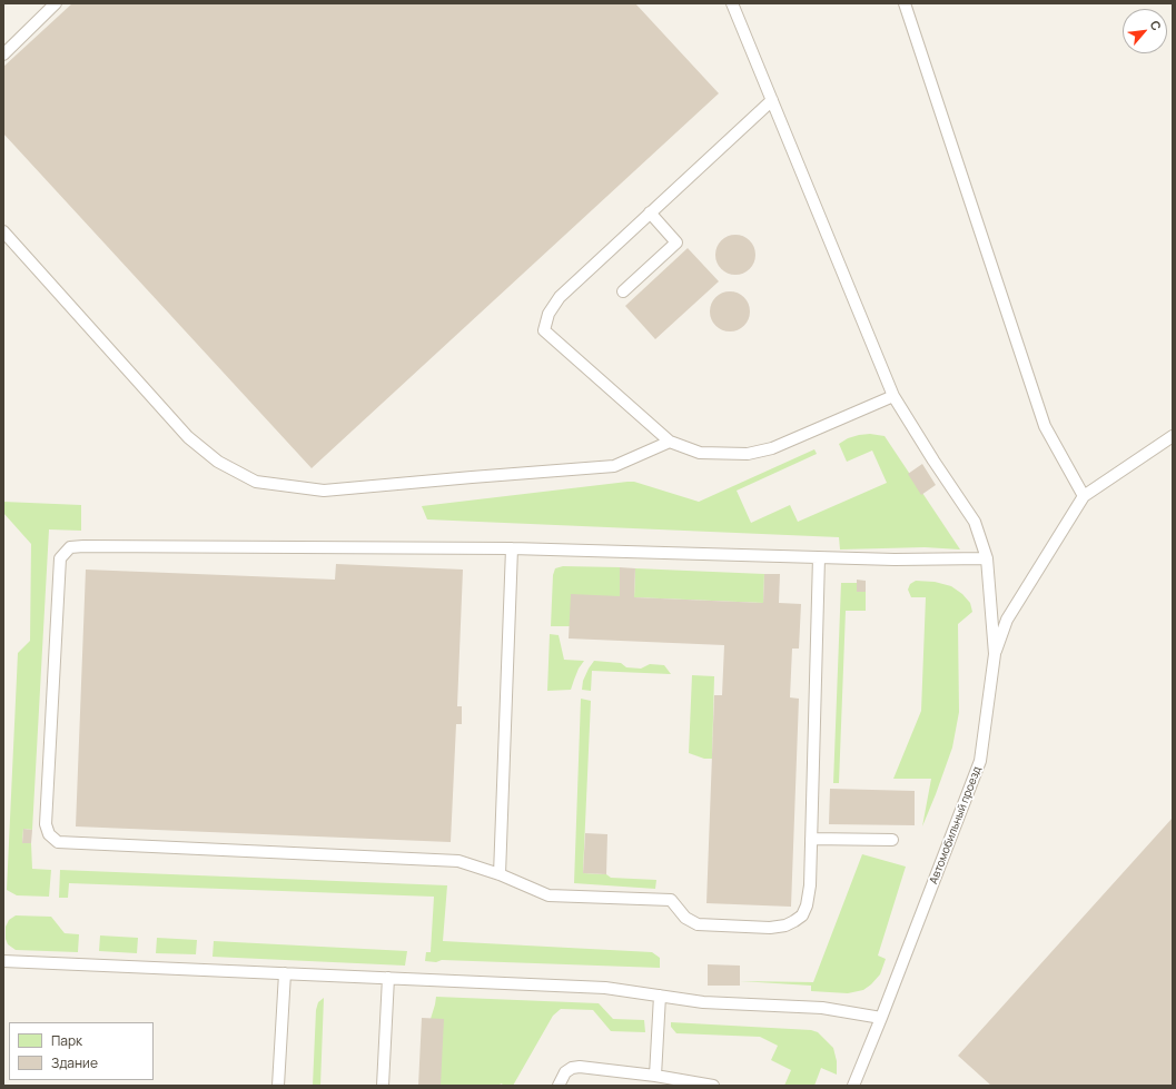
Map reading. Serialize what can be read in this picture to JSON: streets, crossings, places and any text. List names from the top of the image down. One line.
{"streets":{"lane":["Автомобильный проезд"]},"legend":["Парк","Здание"],"north":"top right"}
